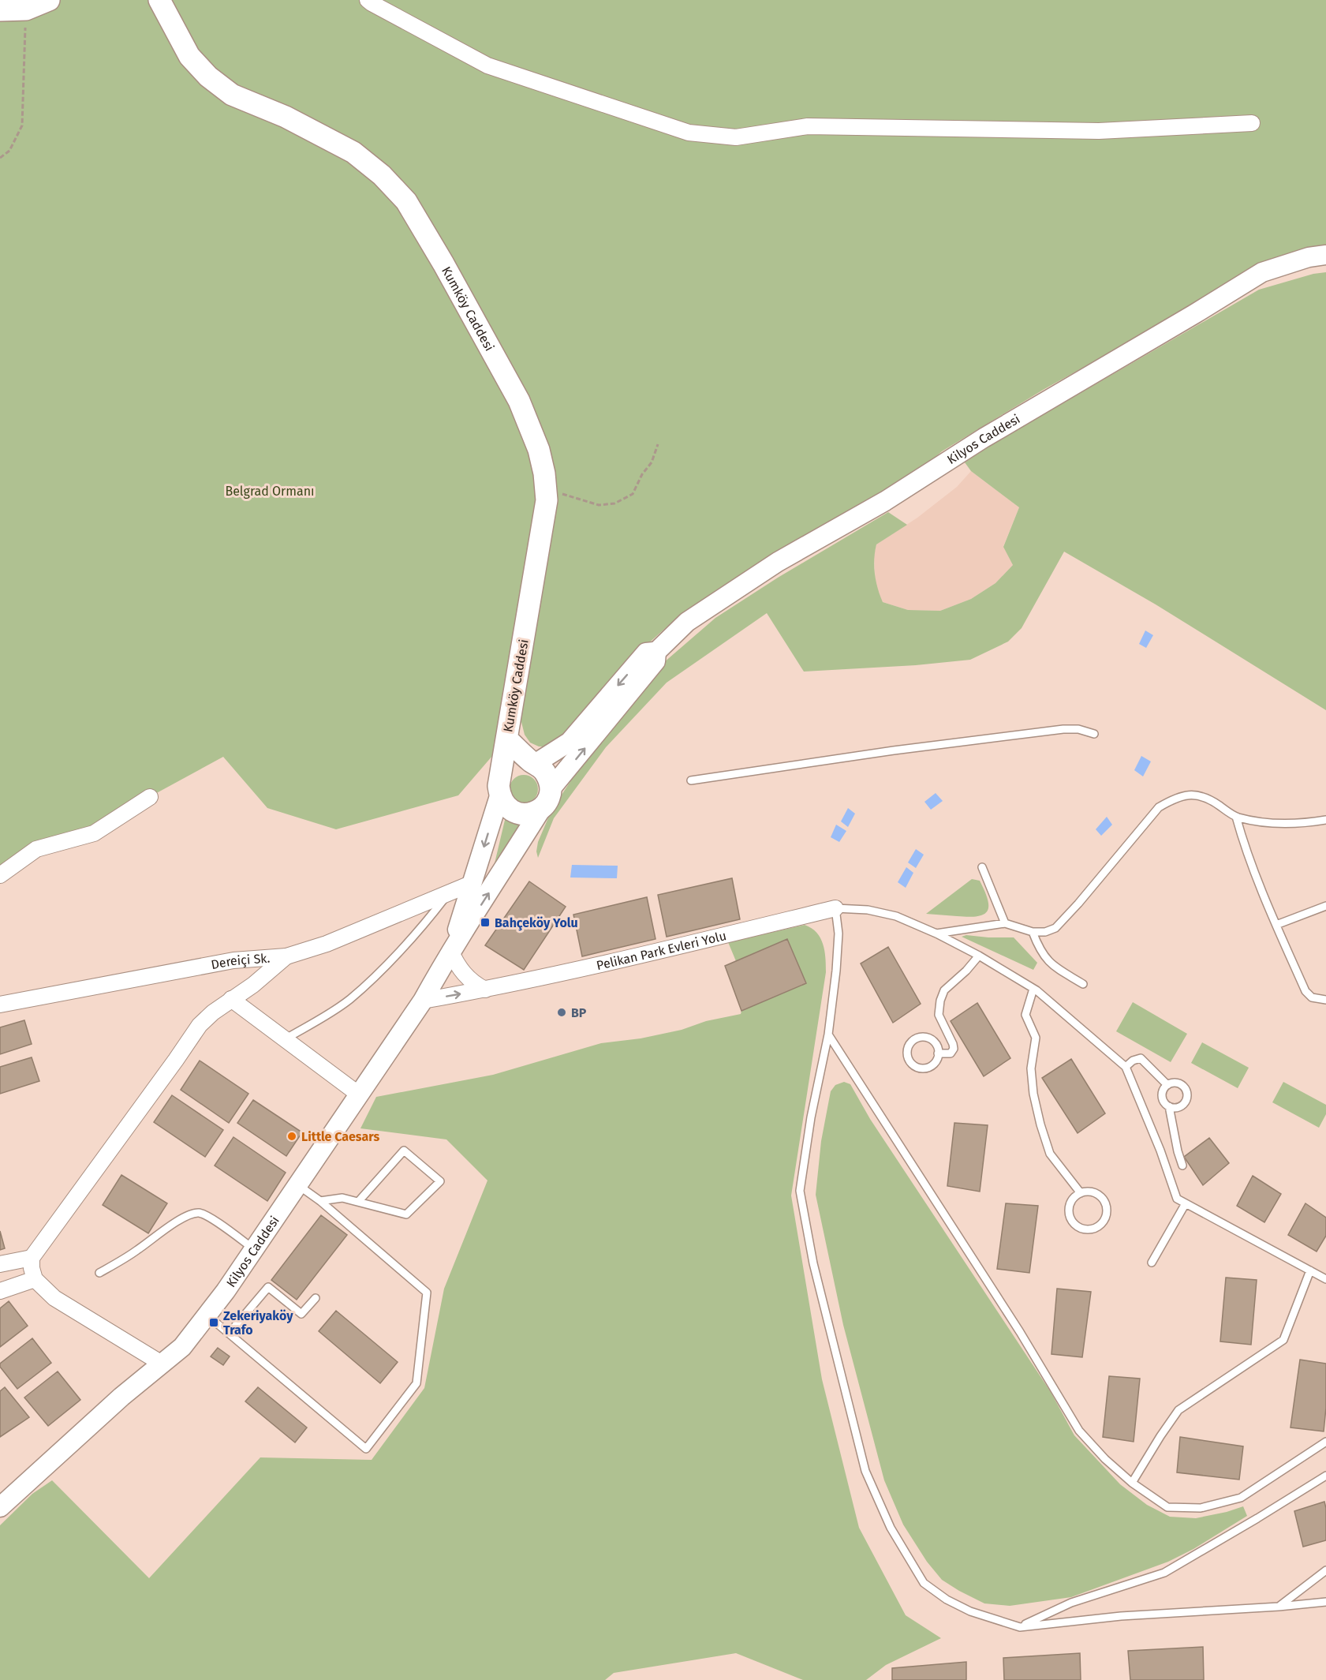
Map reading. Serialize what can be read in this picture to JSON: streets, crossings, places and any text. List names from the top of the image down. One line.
{"streets":{"main road":["Kumköy Caddesi"],"street":["Kilyos Caddesi","Pelikan Park Evleri Yolu","Dereiçi Sk."]},"crossings":[["Kilyos Caddesi","Pelikan Park Evleri Yolu"]],"parks":["Belgrad Ormanı"],"places":{"transit":["Bahçeköy Yolu","Zekeriyaköy Trafo"],"other":["BP","Little Caesars"]}}
